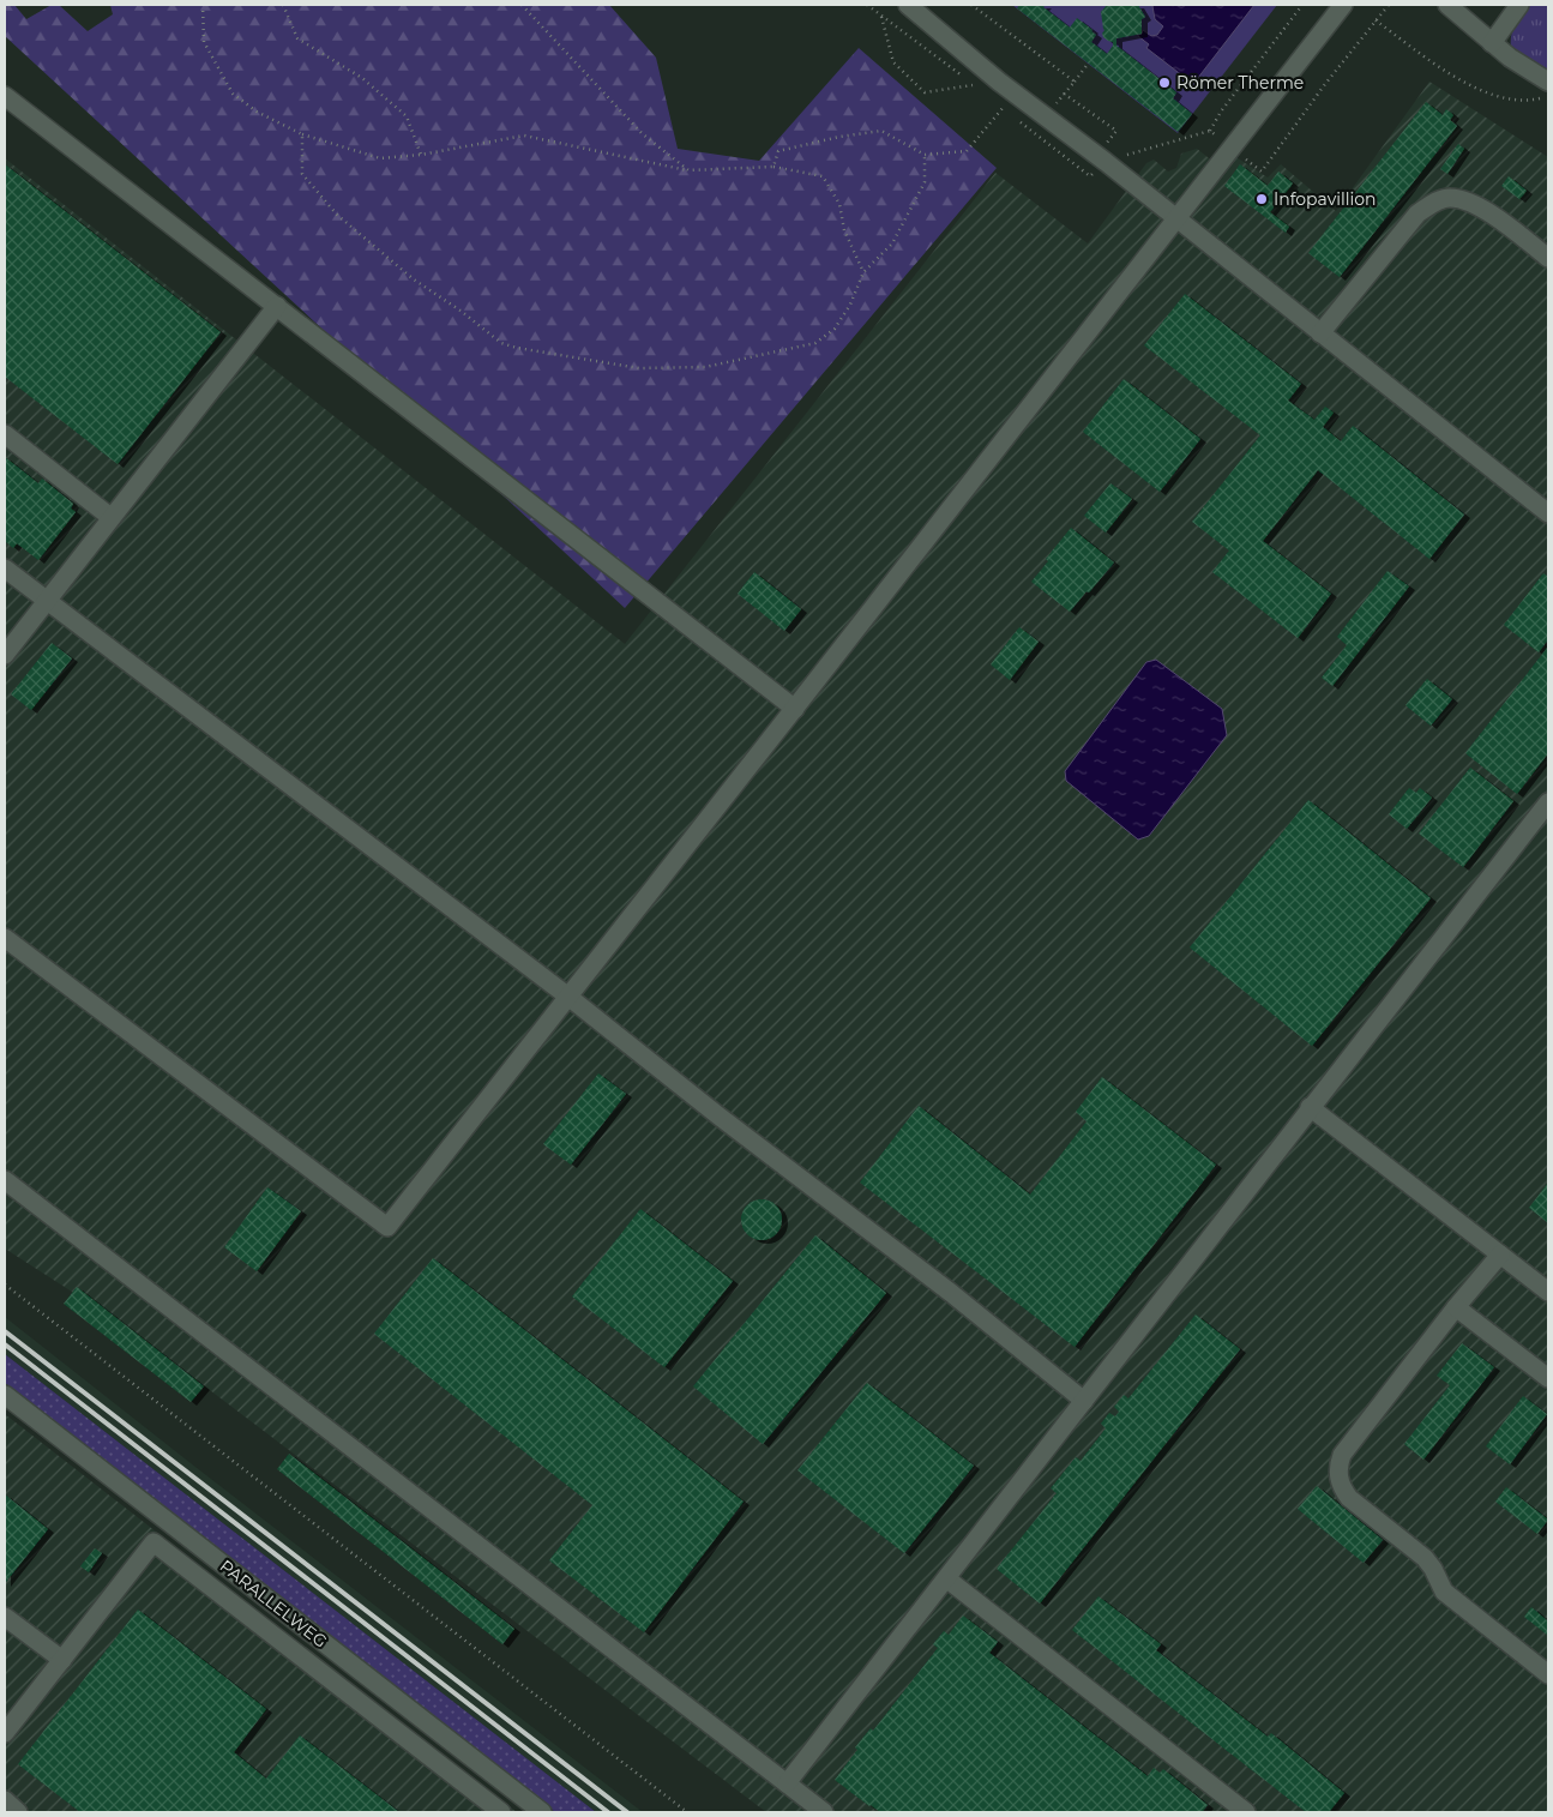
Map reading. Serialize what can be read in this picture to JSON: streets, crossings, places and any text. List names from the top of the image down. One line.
{"streets":{"street":["PARALLELWEG"]},"places":["Römer Therme","Infopavillion"]}
